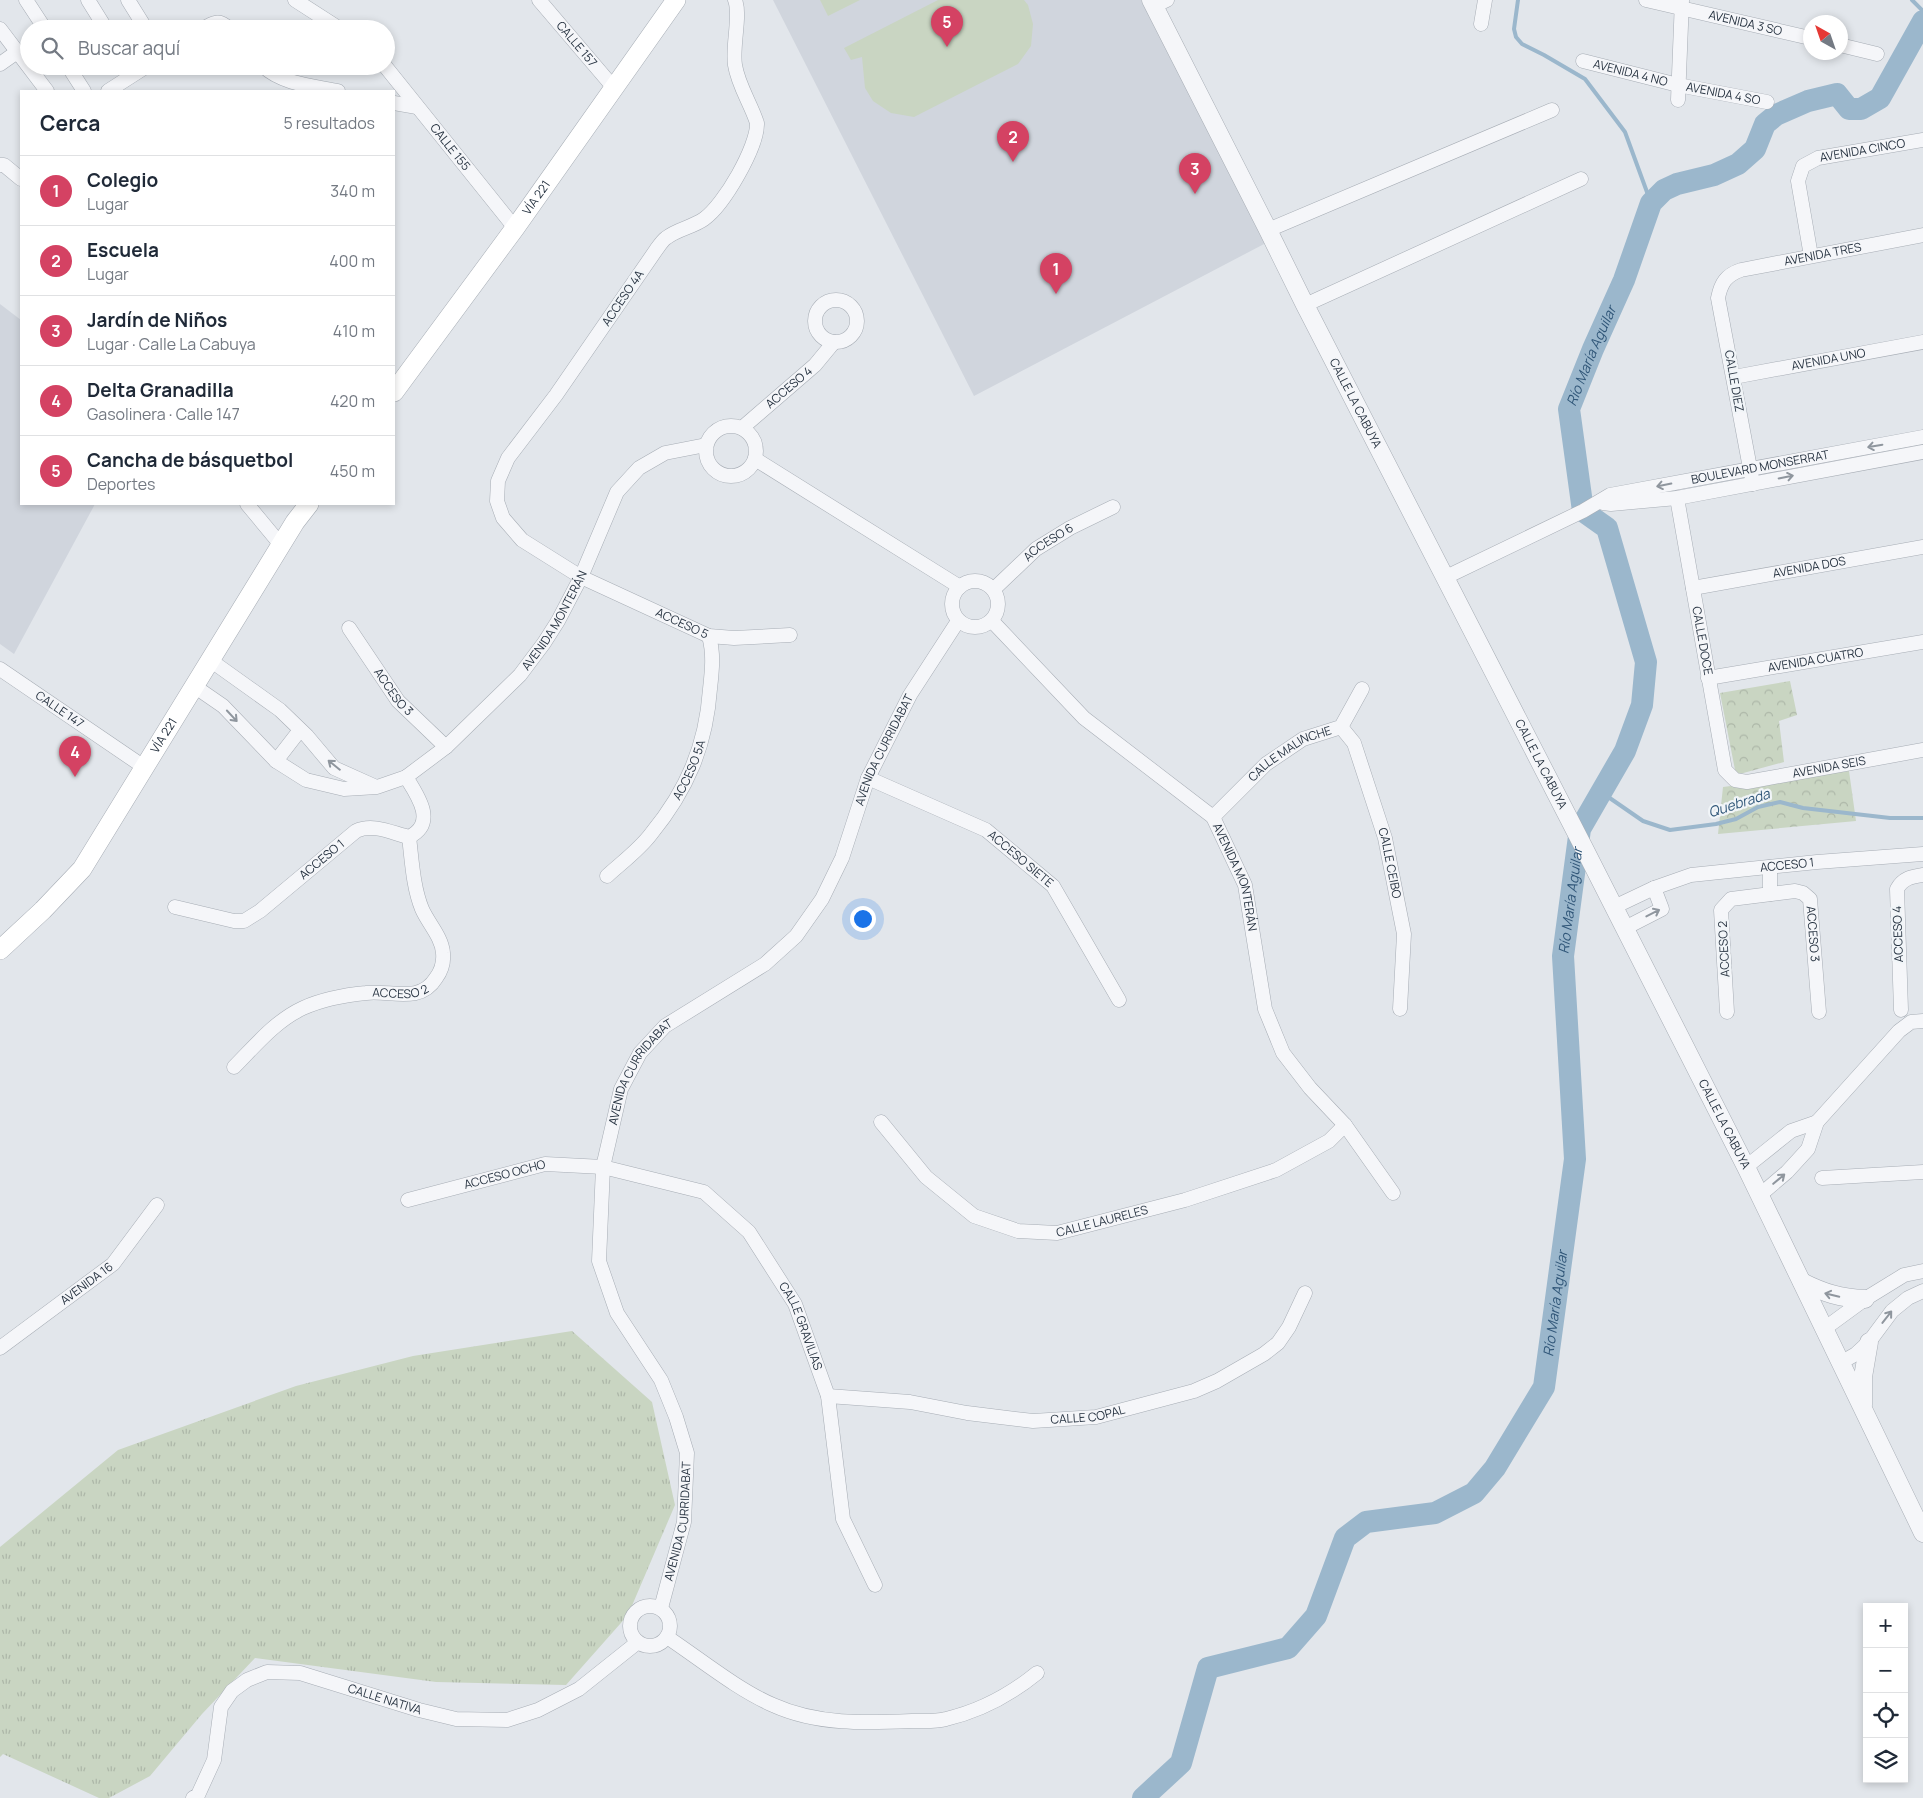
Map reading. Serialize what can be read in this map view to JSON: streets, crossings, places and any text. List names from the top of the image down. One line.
{"streets":{"main road":["VÍA 221"],"street":["AVENIDA 3 SO","CALLE 157","AVENIDA 4 NO","AVENIDA 4 SO","CALLE 155","AVENIDA CINCO","AVENIDA TRES","ACCESO 4A","AVENIDA UNO","CALLE DIEZ","ACCESO 4","CALLE LA CABUYA","BOULEVARD MONSERRAT","ACCESO 6","AVENIDA DOS","AVENIDA MONTERÁN","ACCESO 5","CALLE DOCE","AVENIDA CUATRO","ACCESO 3","CALLE 147","AVENIDA CURRIDABAT","CALLE MALINCHE","AVENIDA SEIS","ACCESO 5A","ACCESO 1","ACCESO SIETE","CALLE CEIBO","ACCESO 2","ACCESO OCHO","CALLE LAURELES","AVENIDA 16","CALLE GRAVILIAS","CALLE COPAL","CALLE NATIVA"]},"crossings":[["CALLE 157","VÍA 221"],["AVENIDA 4 NO","AVENIDA 4 SO"],["CALLE 155","VÍA 221"],["AVENIDA CINCO","AVENIDA TRES"],["VÍA 221","AVENIDA MONTERÁN"],["VÍA 221","CALLE 147"],["AVENIDA TRES","CALLE DIEZ"],["ACCESO 4A","AVENIDA MONTERÁN"],["ACCESO 4A","ACCESO 5"],["AVENIDA UNO","CALLE DIEZ"],["CALLE DIEZ","BOULEVARD MONSERRAT"],["ACCESO 4","AVENIDA MONTERÁN"],["CALLE LA CABUYA","BOULEVARD MONSERRAT"],["CALLE LA CABUYA","ACCESO 1"],["BOULEVARD MONSERRAT","CALLE DOCE"],["ACCESO 6","AVENIDA MONTERÁN"],["ACCESO 6","AVENIDA CURRIDABAT"],["AVENIDA DOS","CALLE DOCE"],["AVENIDA MONTERÁN","ACCESO 5"],["AVENIDA MONTERÁN","ACCESO 3"],["AVENIDA MONTERÁN","AVENIDA CURRIDABAT"],["AVENIDA MONTERÁN","CALLE MALINCHE"],["AVENIDA MONTERÁN","CALLE LAURELES"],["ACCESO 5","ACCESO 5A"],["CALLE DOCE","AVENIDA CUATRO"],["CALLE DOCE","AVENIDA SEIS"],["ACCESO 3","ACCESO 2"],["AVENIDA CURRIDABAT","ACCESO SIETE"],["AVENIDA CURRIDABAT","ACCESO OCHO"],["AVENIDA CURRIDABAT","CALLE GRAVILIAS"],["AVENIDA CURRIDABAT","CALLE NATIVA"],["CALLE MALINCHE","CALLE CEIBO"],["ACCESO 1","ACCESO 2"],["ACCESO OCHO","CALLE GRAVILIAS"],["CALLE GRAVILIAS","CALLE COPAL"]],"water":["Río María Aguilar","Quebrada"],"north":"top left","page":{"pins":["5","2","3","1","4"],"search":"Buscar aquí","heading":["Cerca","5 resultados"],"list":[{"mark":"1","name":"Colegio","note":"Lugar","value":"340 m"},{"mark":"2","name":"Escuela","note":"Lugar","value":"400 m"},{"mark":"3","name":"Jardín de Niños","note":"Lugar · Calle La Cabuya","value":"410 m"},{"mark":"4","name":"Delta Granadilla","note":"Gasolinera · Calle 147","value":"420 m"},{"mark":"5","name":"Cancha de básquetbol","note":"Deportes","value":"450 m"}],"map_buttons":["+","−"]}}
